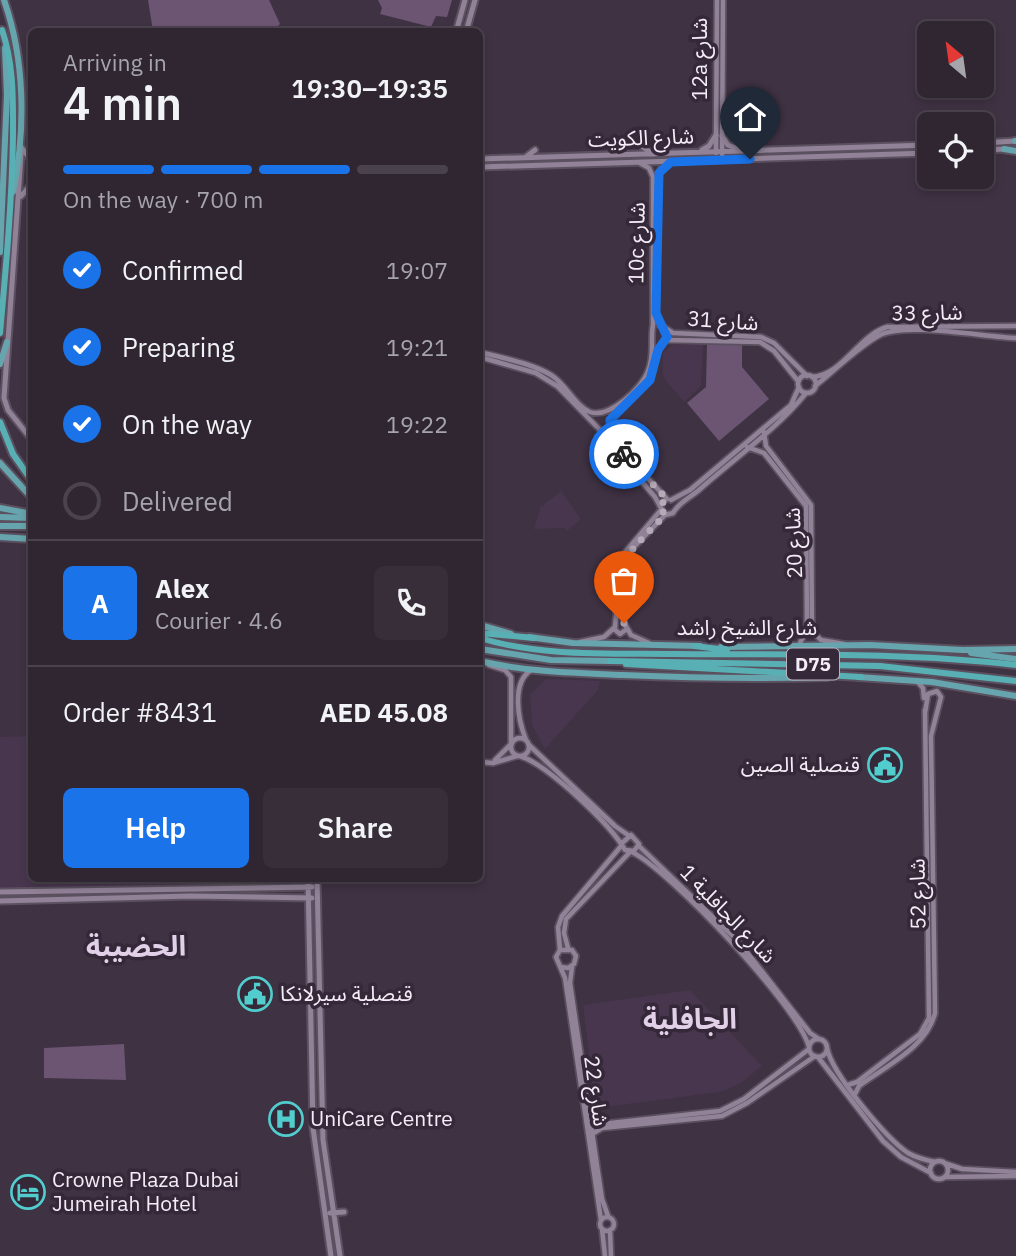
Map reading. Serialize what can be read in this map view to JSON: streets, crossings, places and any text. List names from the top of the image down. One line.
{"streets":{"highway":["شارع الشيخ راشد","D75"],"main road":["شارع الكويت"],"street":["12a شارع","10c شارع","شارع 33","شارع 31","شارع 20","شارع 52","شارع الجافلية 1","شارع 22"]},"crossings":[["12a شارع","شارع الكويت"],["شارع الكويت","10c شارع"],["10c شارع","شارع 31"],["شارع 33","شارع 31"],["شارع 20","شارع الشيخ راشد"],["D75","شارع 52"]],"districts":["الحضيبة","الجافلية"],"places":{"public building":["قنصلية الصين","قنصلية سيرلانكا"],"hospital":["UniCare Centre"],"hotel":["Crowne Plaza Dubai Jumeirah Hotel"]},"north":"top left","page":{"heading":["4 min","Arriving in","19:30–19:35"],"panel":["Alex","Courier · 4.6","Order #8431","AED 45.08"],"bar":"On the way · 700 m","list":[["Confirmed","19:07"],["Preparing","19:21"],["On the way","19:22"],"Delivered"],"round":"A","buttons":["Help","Share"]}}
